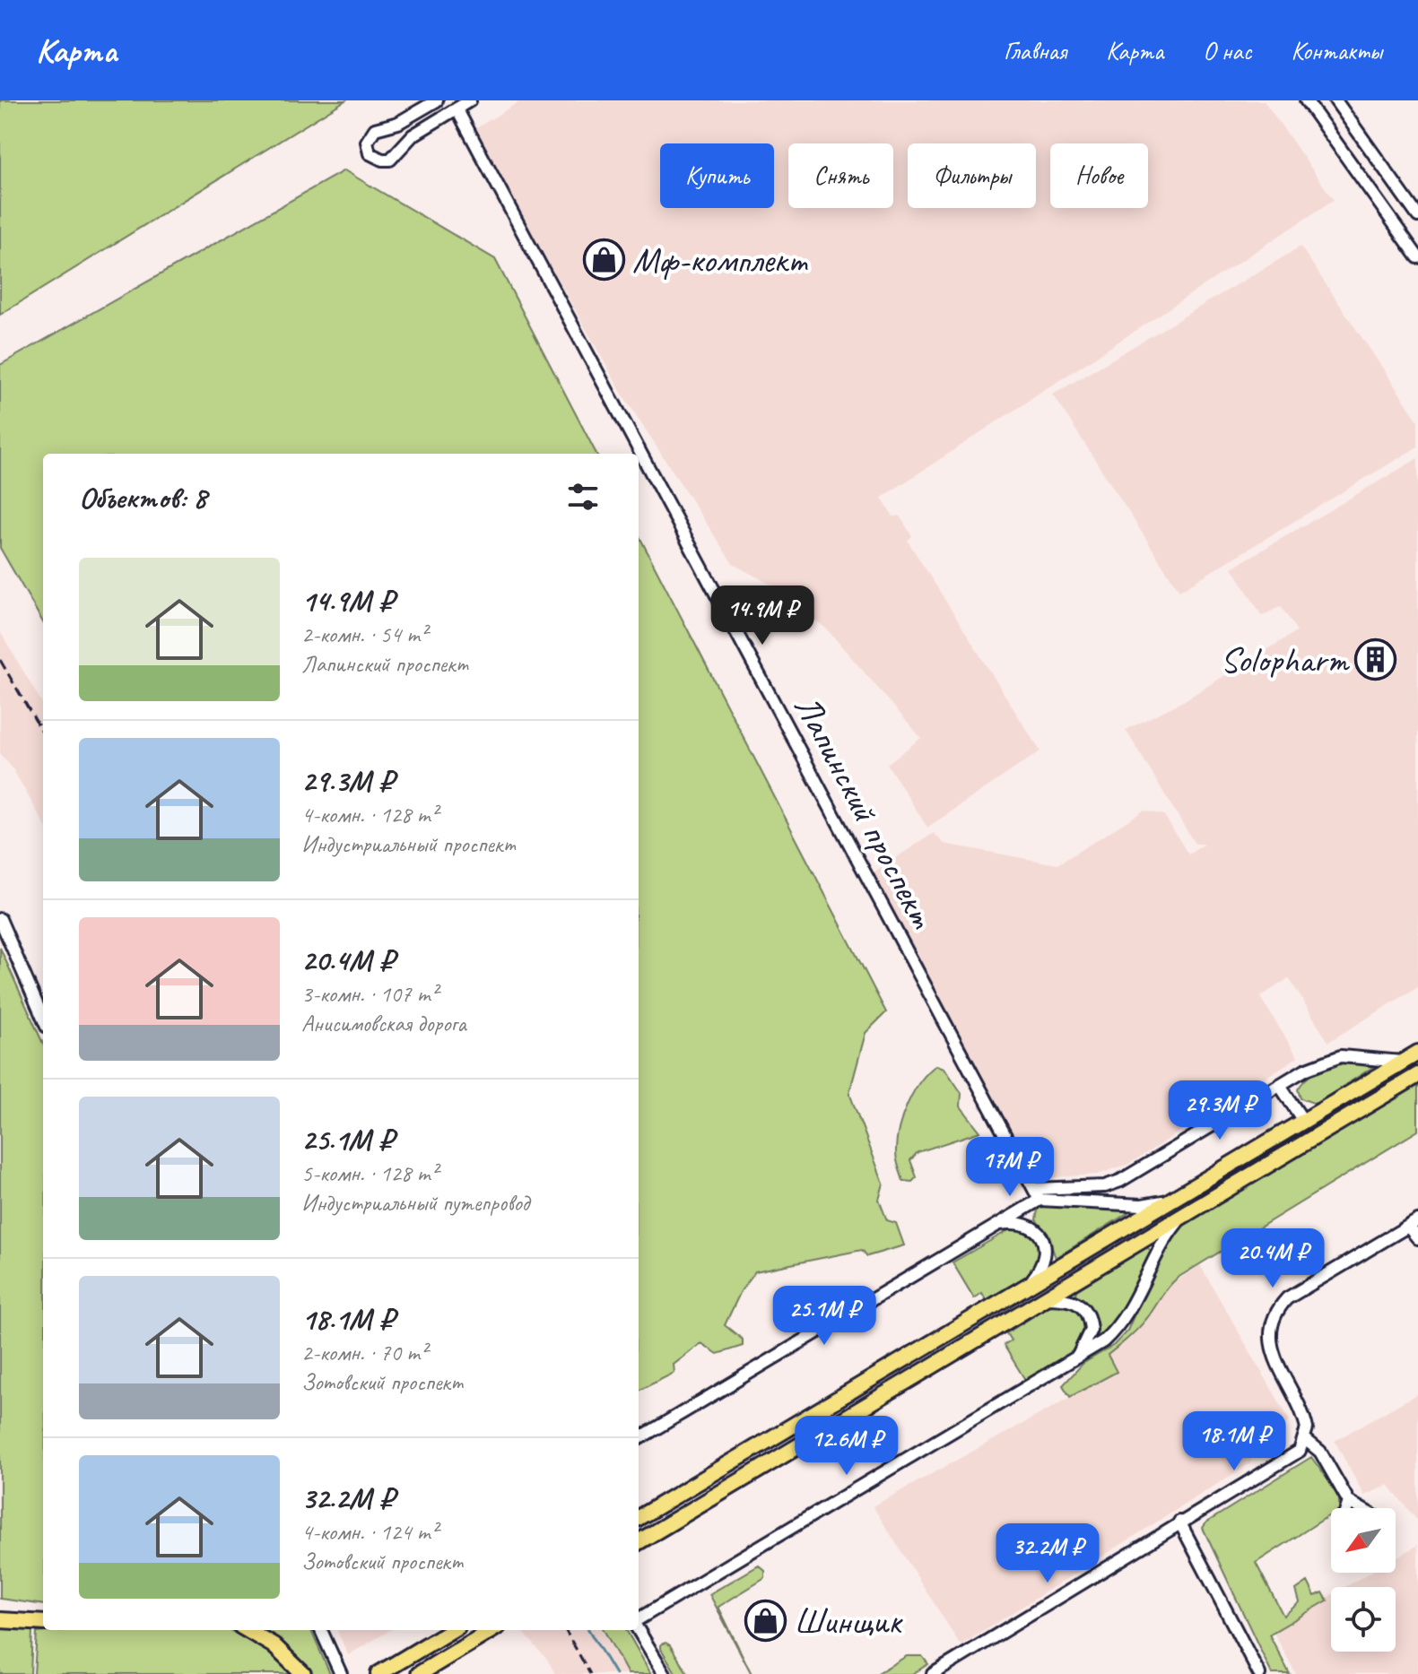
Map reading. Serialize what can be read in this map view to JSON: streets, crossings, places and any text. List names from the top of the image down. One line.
{"streets":{"street":["Лапинский проспект"]},"places":{"shop":["Мф-комплект","Шинщик"],"building":["Solopharm"]},"north":"bottom left","page":{"header":"Карта","nav":["Главная","Карта","О нас","Контакты"],"chip":["Купить","Снять","Фильтры","Новое"],"heading":"Объектов: 8","list":[{"name":"14.9M ₽","note":"2-комн. · 54 m² · Лапинский проспект"},{"name":"29.3M ₽","note":"4-комн. · 128 m² · Индустриальный проспект"},{"name":"20.4M ₽","note":"3-комн. · 107 m² · Анисимовская дорога"},{"name":"25.1M ₽","note":"5-комн. · 128 m² · Индустриальный путепровод"},{"name":"18.1M ₽","note":"2-комн. · 70 m² · Зотовский проспект"},{"name":"32.2M ₽","note":"4-комн. · 124 m² · Зотовский проспект"}],"price":["14.9M ₽","29.3M ₽","17M ₽","20.4M ₽","25.1M ₽","18.1M ₽","12.6M ₽","32.2M ₽"]}}
